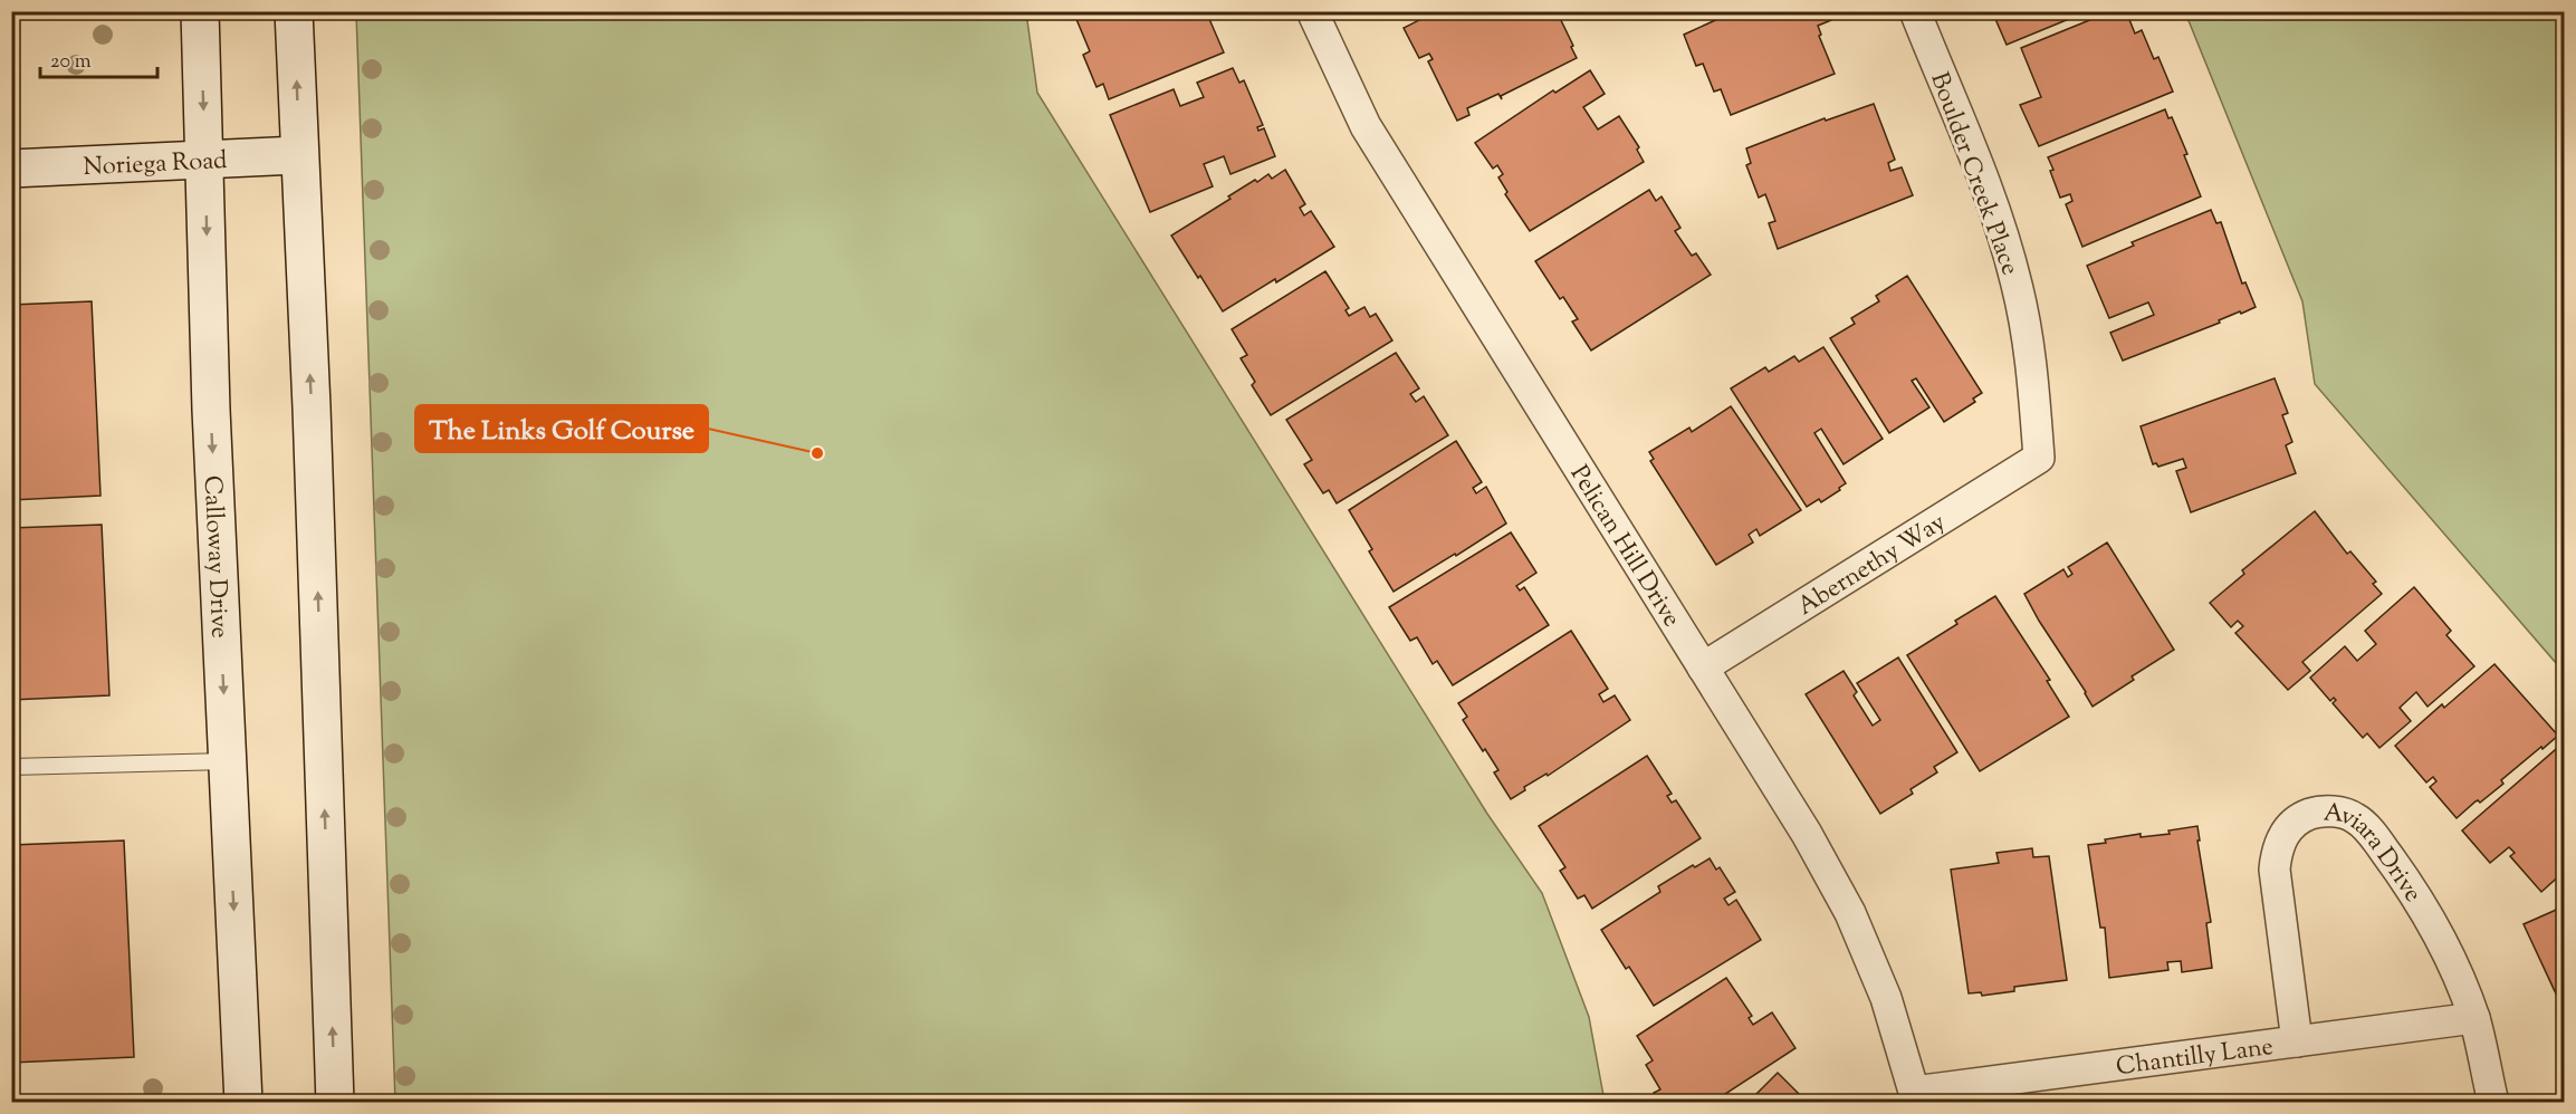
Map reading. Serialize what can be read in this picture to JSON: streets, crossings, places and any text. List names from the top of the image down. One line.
{"streets":{"main road":["Noriega Road","Calloway Drive"],"street":["Boulder Creek Place","Pelican Hill Drive","Abernethy Way","Aviara Drive","Chantilly Lane"]},"crossings":[["Noriega Road","Calloway Drive"],["Boulder Creek Place","Abernethy Way"],["Pelican Hill Drive","Abernethy Way"],["Pelican Hill Drive","Chantilly Lane"],["Aviara Drive","Chantilly Lane"]],"places":["The Links Golf Course"],"scale_bar":"20 m"}
